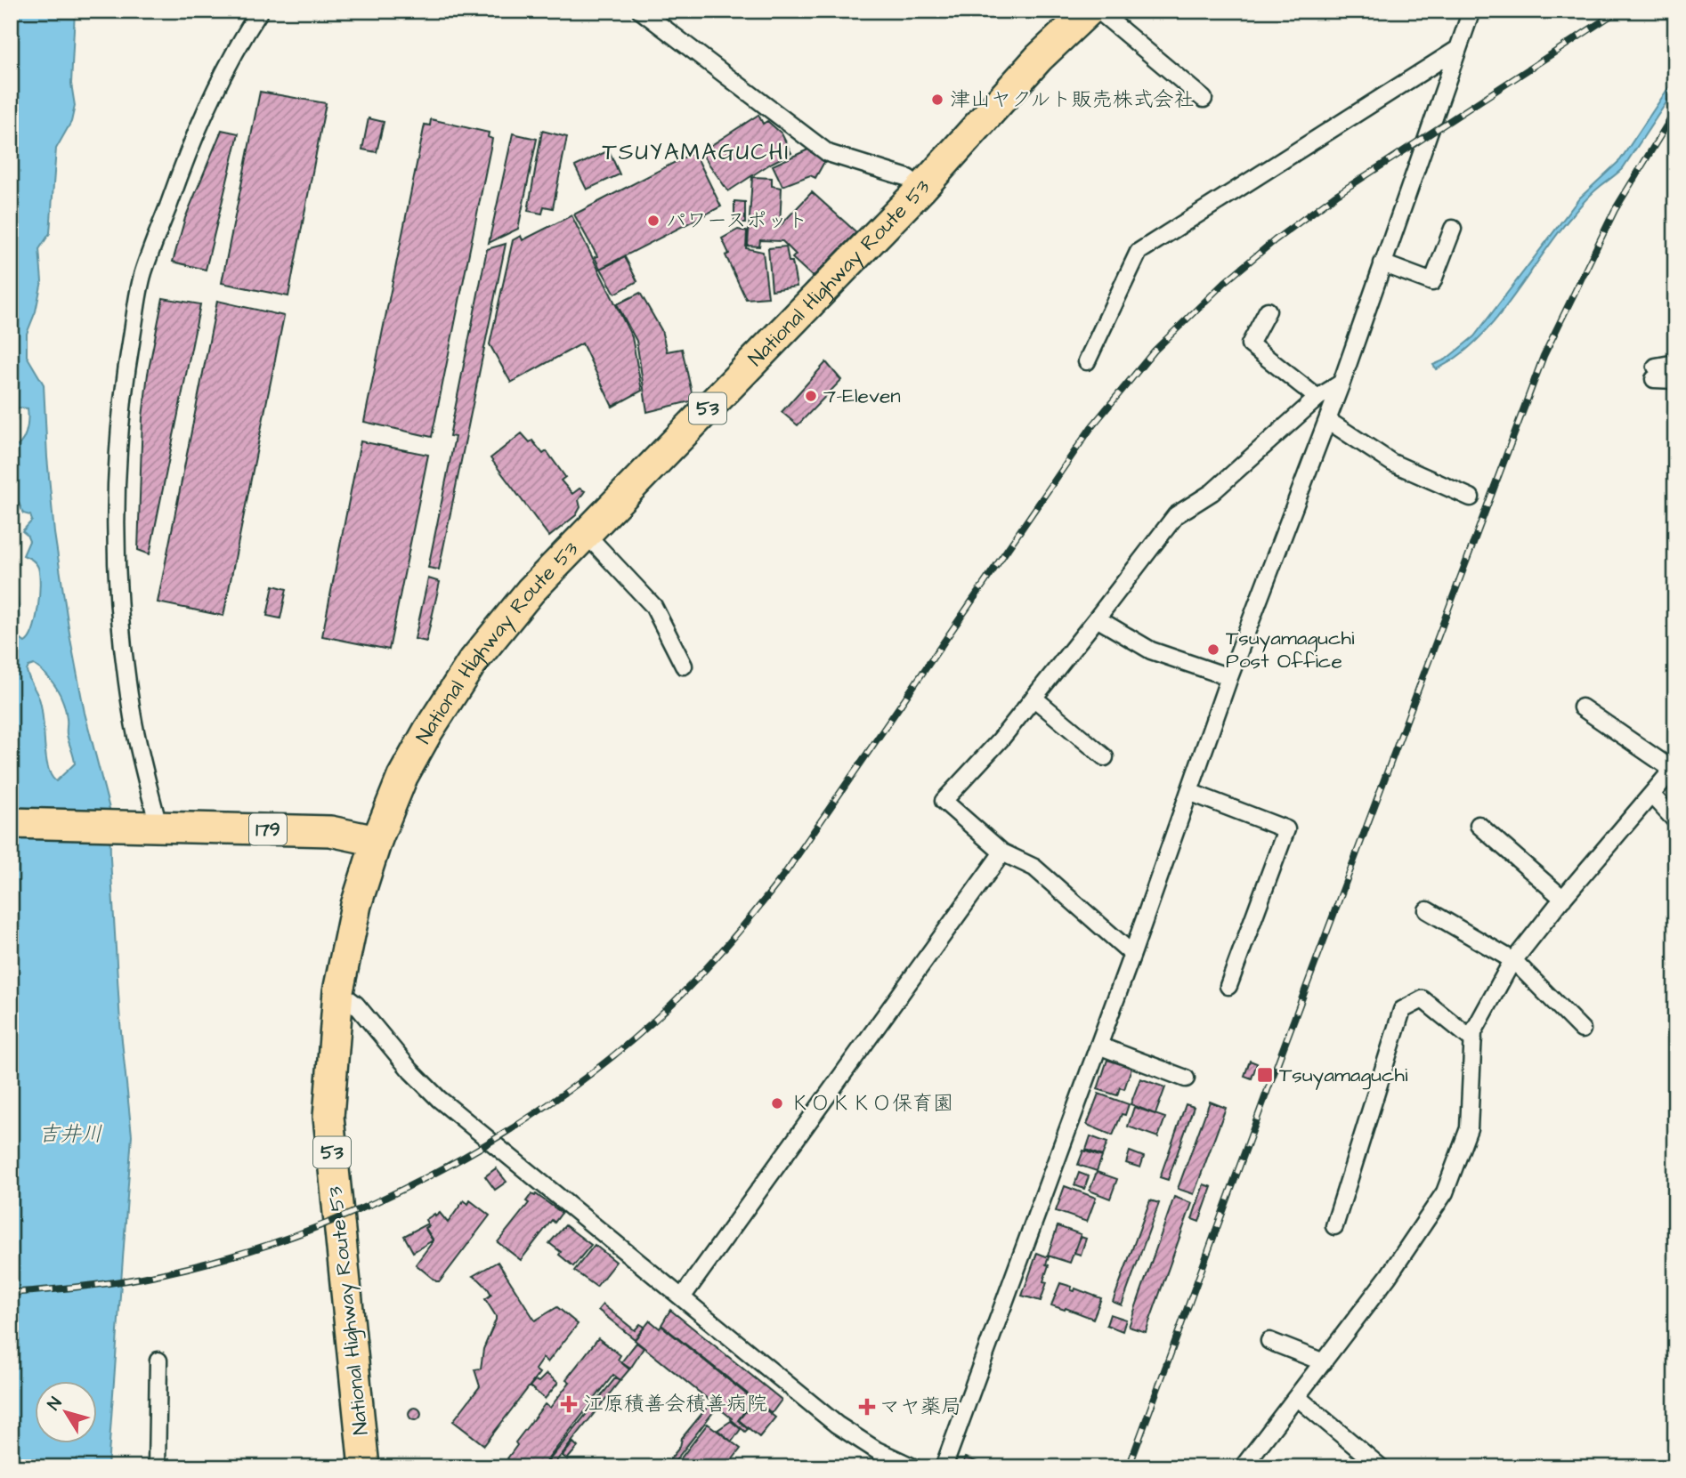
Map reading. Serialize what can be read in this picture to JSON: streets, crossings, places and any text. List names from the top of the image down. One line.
{"streets":{"highway":["National Highway Route 53","53","179"]},"crossings":[["National Highway Route 53","179"]],"districts":["TSUYAMAGUCHI"],"water":["吉井川"],"places":{"other":["津山ヤクルト販売株式会社","パワースポット","7-Eleven","Tsuyamaguchi Post Office","ＫＯＫＫＯ保育園"],"transit":["Tsuyamaguchi"],"health":["江原積善会積善病院","マヤ薬局"]},"north":"top left"}
